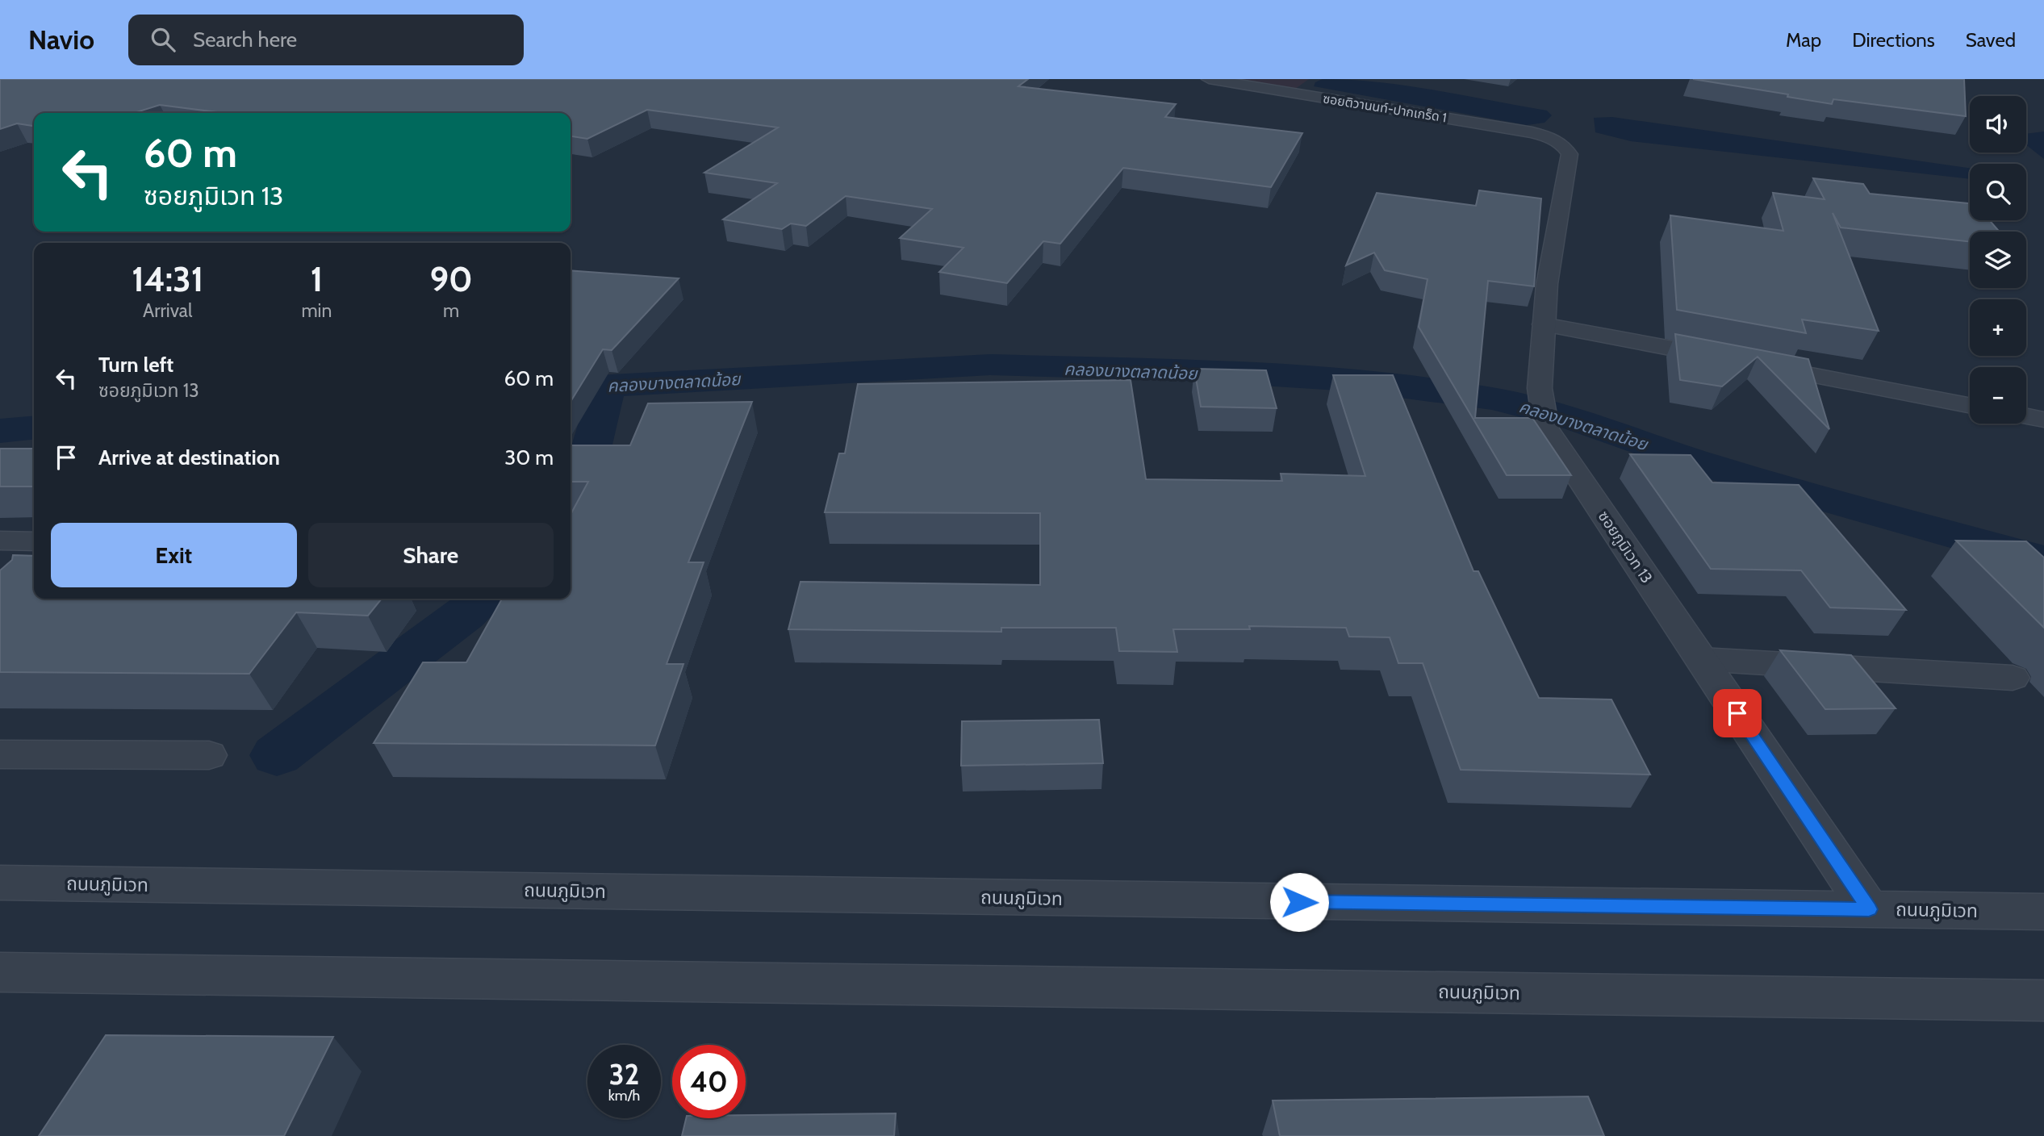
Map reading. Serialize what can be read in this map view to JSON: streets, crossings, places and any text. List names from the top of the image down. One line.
{"streets":{"street":["ซอยติวานนท์-ปากเกร็ด 1","ซอยภูมิเวท 13","ถนนภูมิเวท"]},"crossings":[["ซอยติวานนท์-ปากเกร็ด 1","ซอยภูมิเวท 13"],["ซอยภูมิเวท 13","ถนนภูมิเวท"]],"water":["คลองบางตลาดน้อย"],"page":{"header":"Navio","search":"Search here","nav":["Map","Directions","Saved"],"map_buttons":["+","−"],"turn":["60 m","ซอยภูมิเวท 13"],"eta":["14:31","Arrival","1","min","90","m"],"list":[{"name":"Turn left","note":"ซอยภูมิเวท 13","value":"60 m"},{"name":"Arrive at destination","value":"30 m"}],"buttons":["Exit","Share"],"speed":"32 km/h","limit":"40"}}
